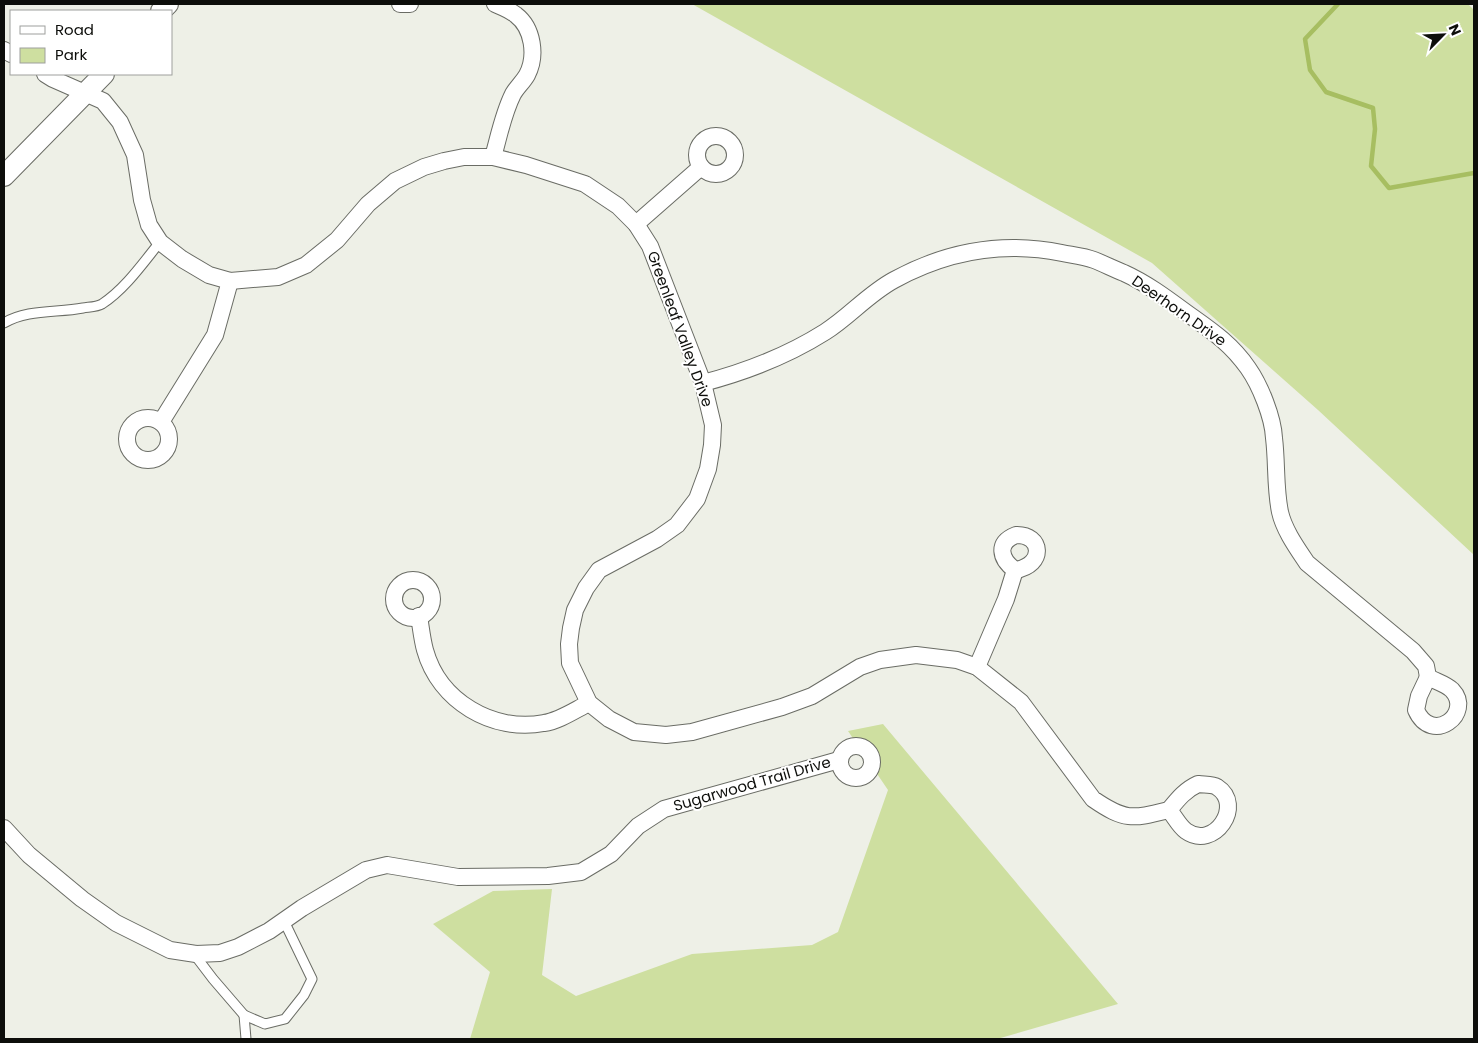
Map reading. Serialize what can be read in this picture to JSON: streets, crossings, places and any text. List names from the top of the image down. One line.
{"streets":{"street":["Deerhorn Drive","Greenleaf Valley Drive","Sugarwood Trail Drive"]},"crossings":[["Deerhorn Drive","Greenleaf Valley Drive"]],"legend":["Road","Park"],"north":"top right"}
